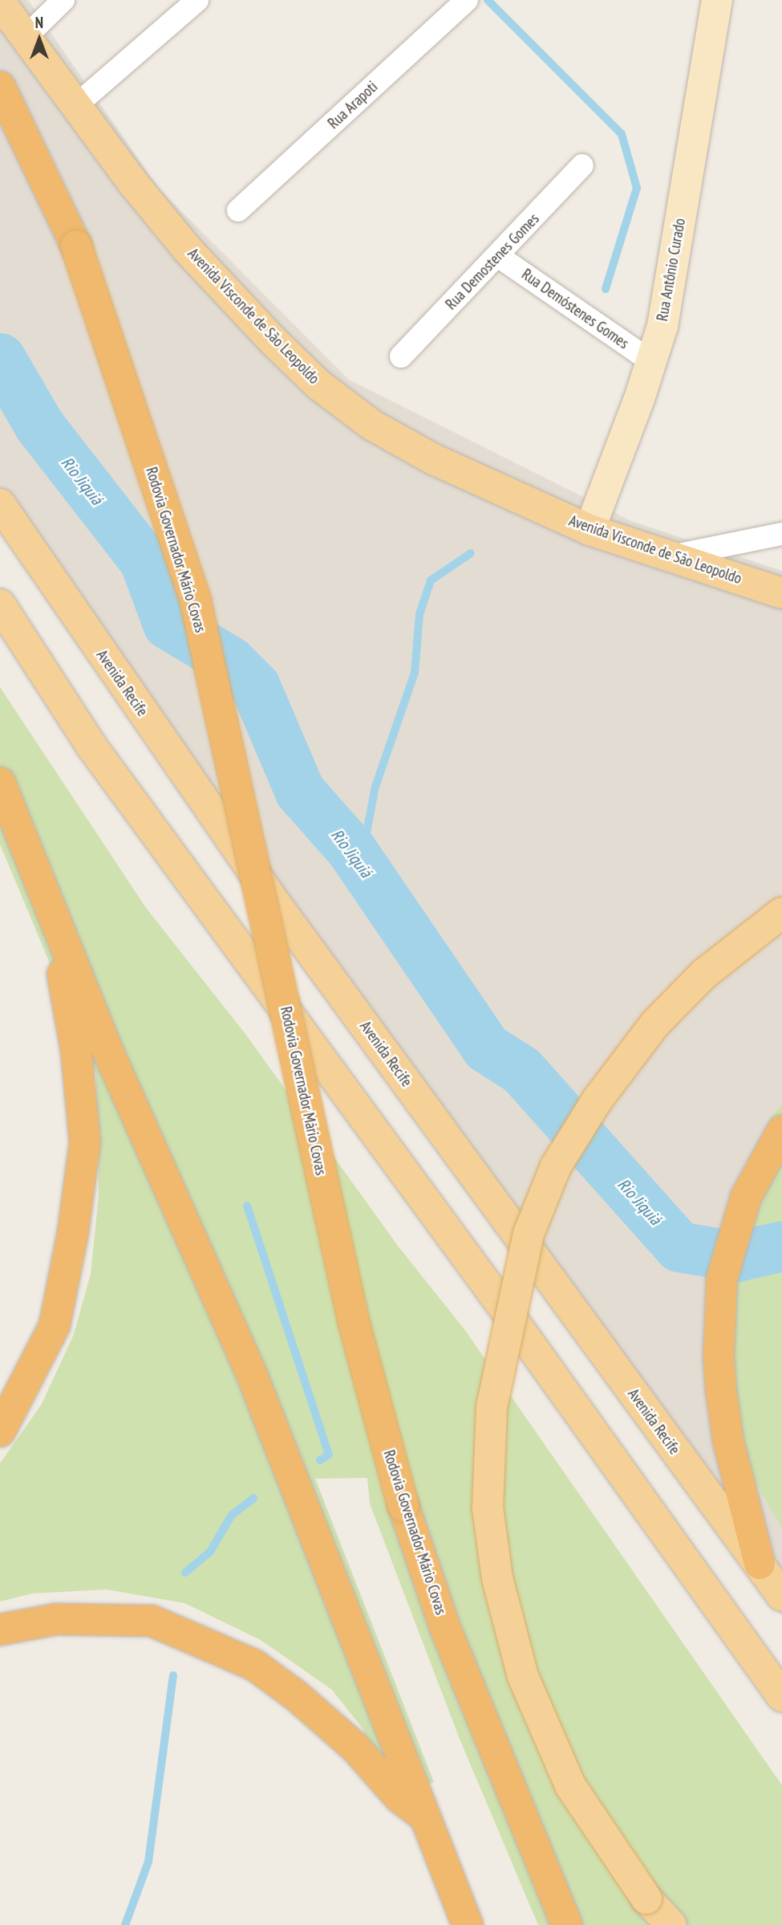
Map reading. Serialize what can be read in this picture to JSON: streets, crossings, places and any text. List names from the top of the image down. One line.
{"streets":{"highway":["Rodovia Governador Mário Covas"],"main road":["Avenida Visconde de São Leopoldo","Avenida Recife"],"street":["Rua Arapoti","Rua Demostenes Gomes","Rua Antônio Curado","Rua Demóstenes Gomes"]},"crossings":[["Rua Demostenes Gomes","Rua Demóstenes Gomes"],["Rua Antônio Curado","Rua Demóstenes Gomes"],["Rua Antônio Curado","Avenida Visconde de São Leopoldo"]],"water":["Rio Jiquiá"],"north":"top"}
